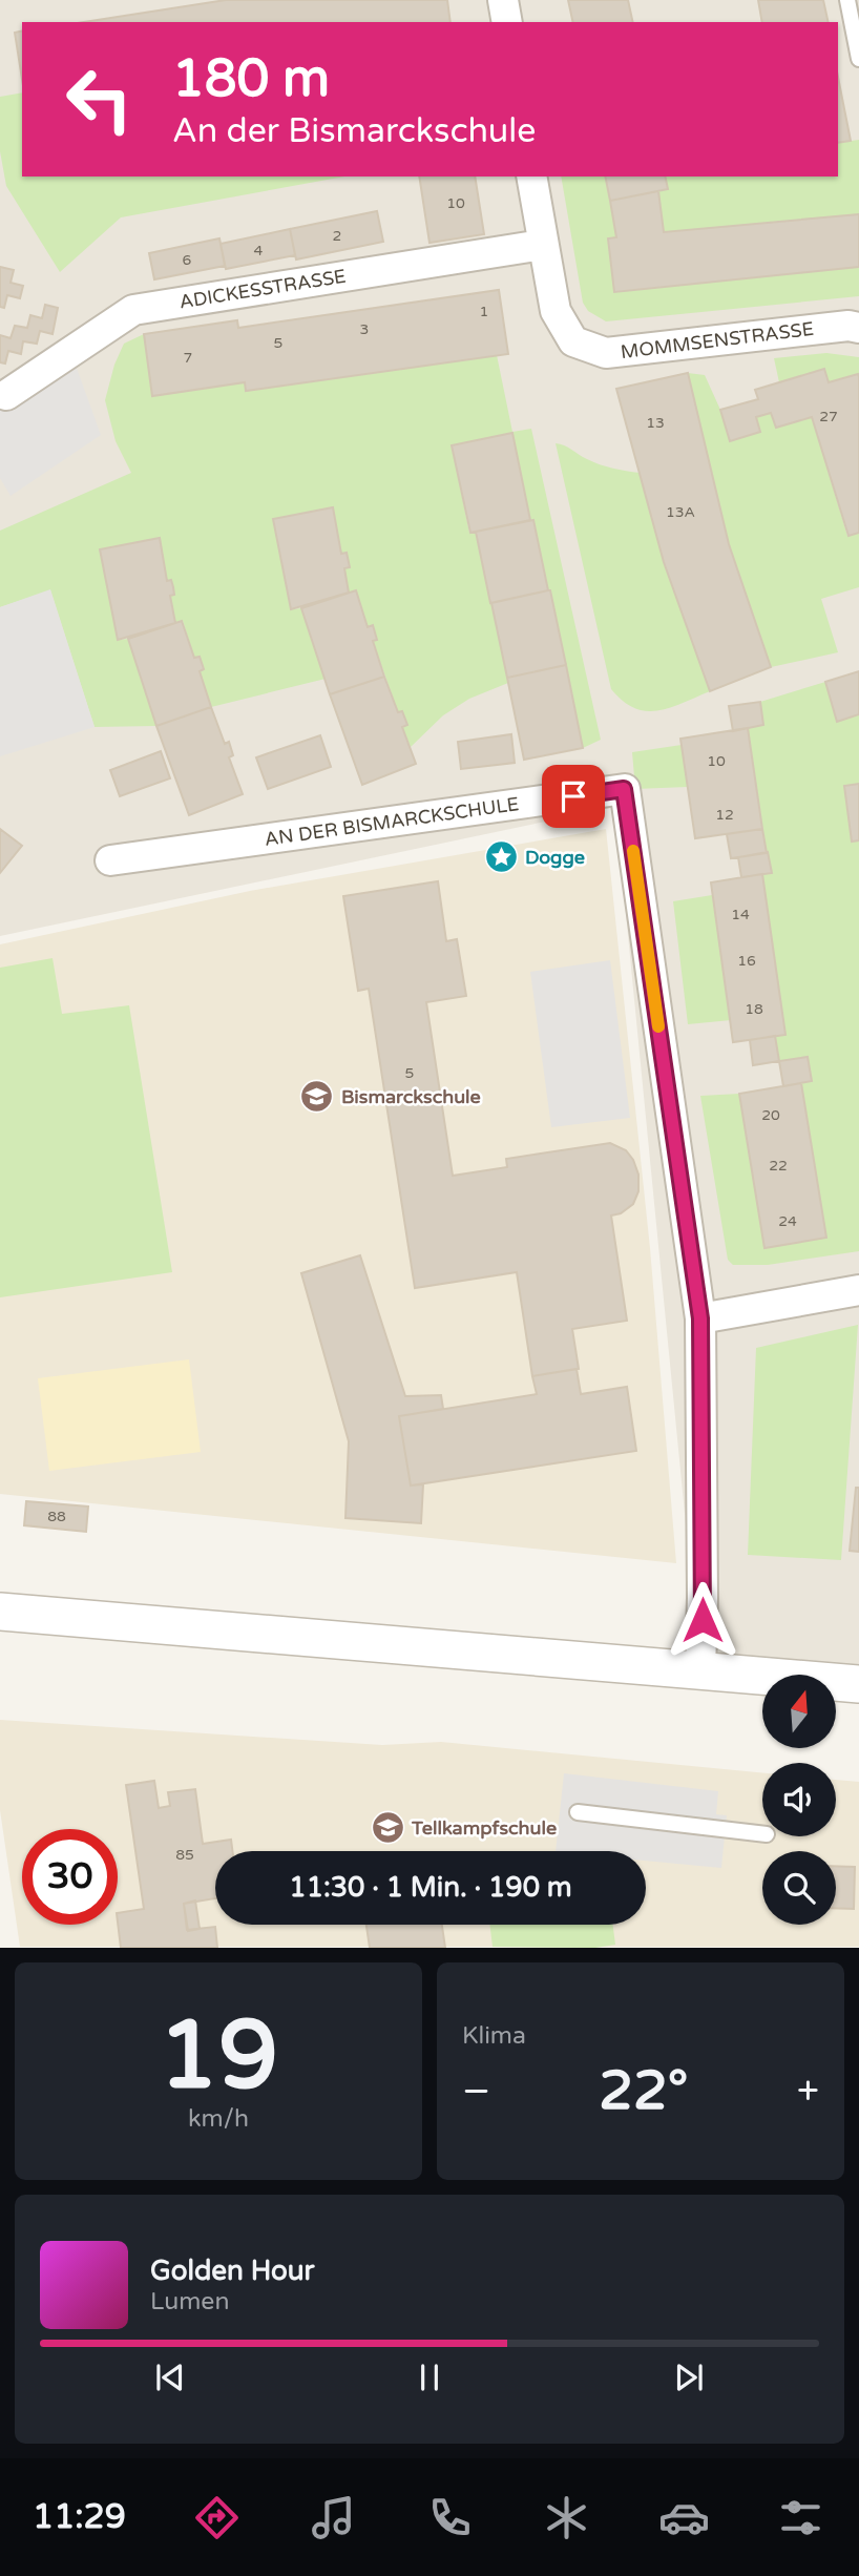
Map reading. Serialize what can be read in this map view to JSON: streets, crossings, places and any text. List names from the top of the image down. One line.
{"streets":{"street":["ADICKESSTRASSE","MOMMSENSTRASSE","AN DER BISMARCKSCHULE"]},"crossings":[["ADICKESSTRASSE","MOMMSENSTRASSE"]],"places":{"place":["Dogge"],"school or university":["Bismarckschule","Tellkampfschule"]},"house_numbers":["10","2","4","6","1","3","5","7","27","13","13A","10","12","14","16","18","5","20","22","24","88","85"],"north":"top","page":{"turn":["180 m","An der Bismarckschule"],"limit":"30","trip":"11:30 · 1 Min. · 190 m","tile":[["19","km/h"],"Klima"],"heat":["−","22°","+"],"song":["Golden Hour","Lumen"],"tabs":"11:29"}}
